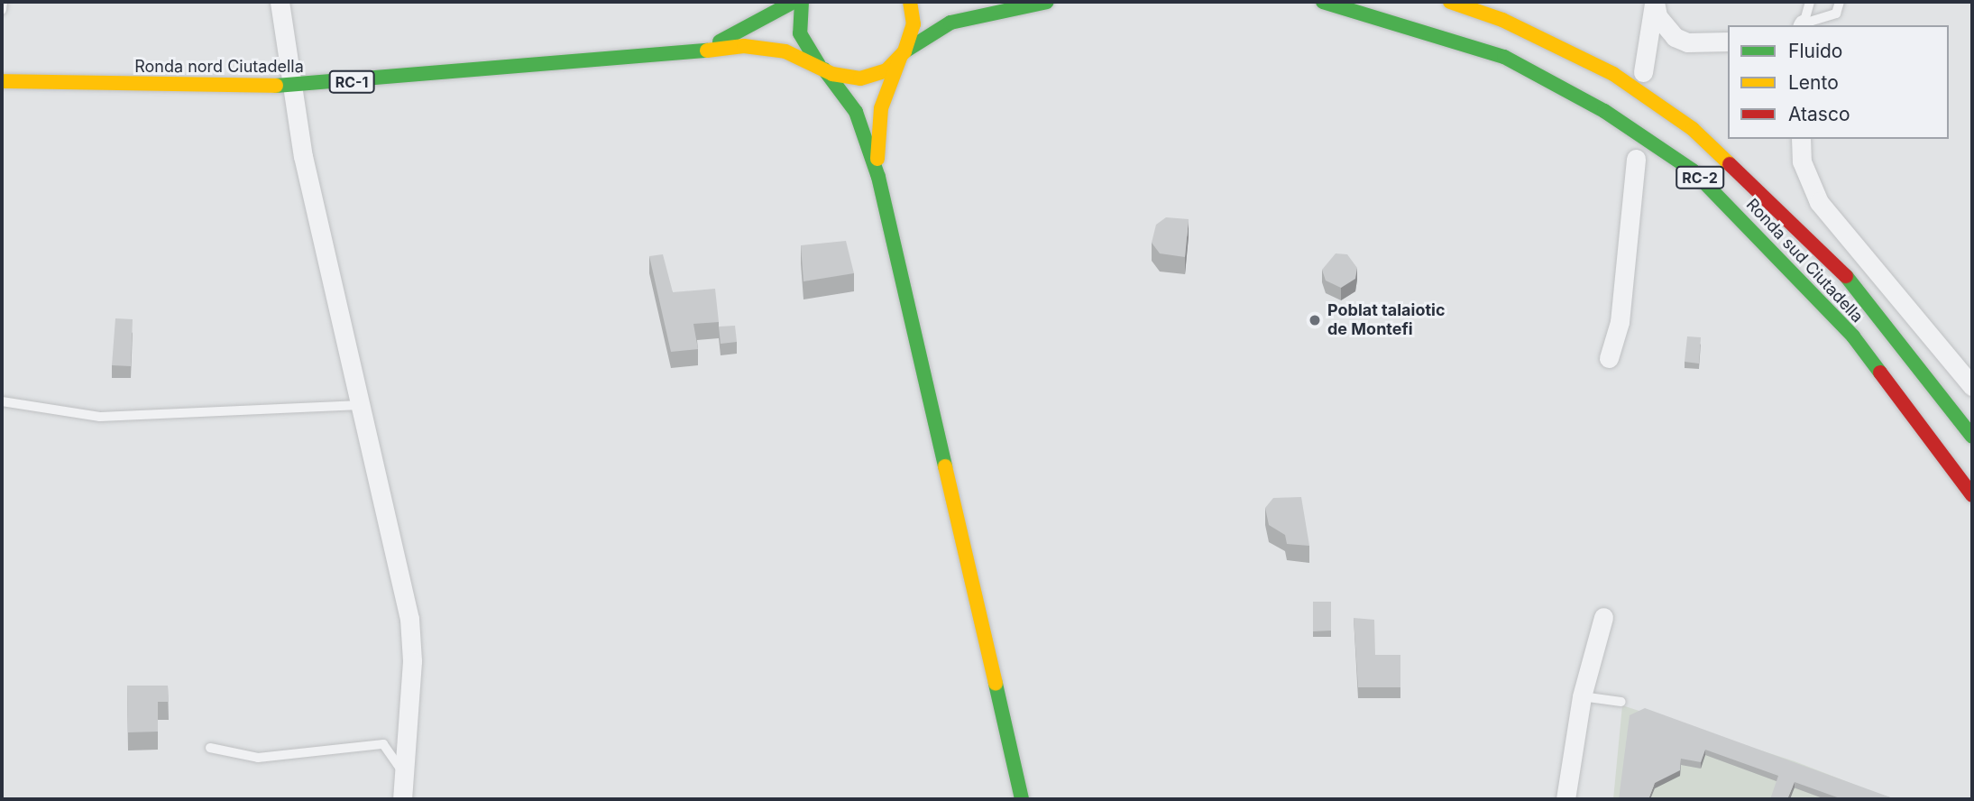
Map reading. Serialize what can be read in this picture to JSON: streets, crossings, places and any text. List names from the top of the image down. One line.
{"streets":{"main road":["Ronda nord Ciutadella","RC-1","RC-2","Ronda sud Ciutadella"]},"crossings":[["Ronda nord Ciutadella","RC-1"]],"places":["Poblat talaiotic de Montefi"],"legend":["Fluido","Lento","Atasco"]}
